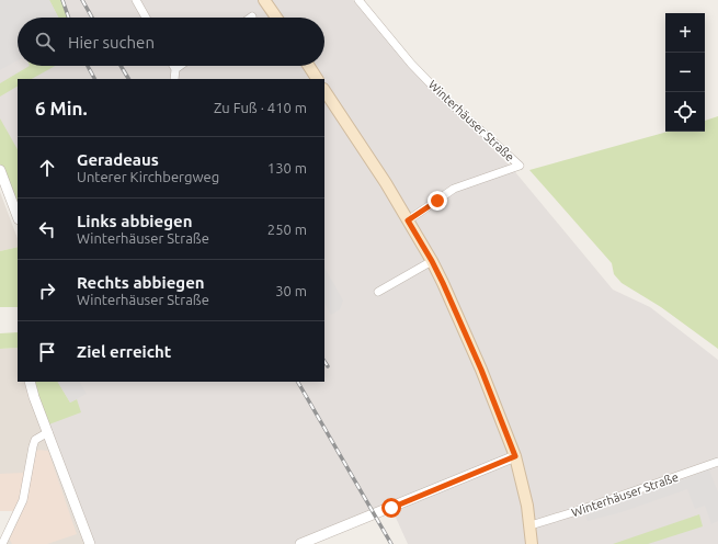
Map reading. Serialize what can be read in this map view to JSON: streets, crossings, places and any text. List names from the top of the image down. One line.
{"streets":{"street":["Winterhäuser Straße"]},"page":{"map_buttons":["+","−"],"search":"Hier suchen","heading":["6 Min.","Zu Fuß · 410 m"],"list":[["Geradeaus","Unterer Kirchbergweg","130 m"],["Links abbiegen","Winterhäuser Straße","250 m"],["Rechts abbiegen","Winterhäuser Straße","30 m"],"Ziel erreicht"]}}
